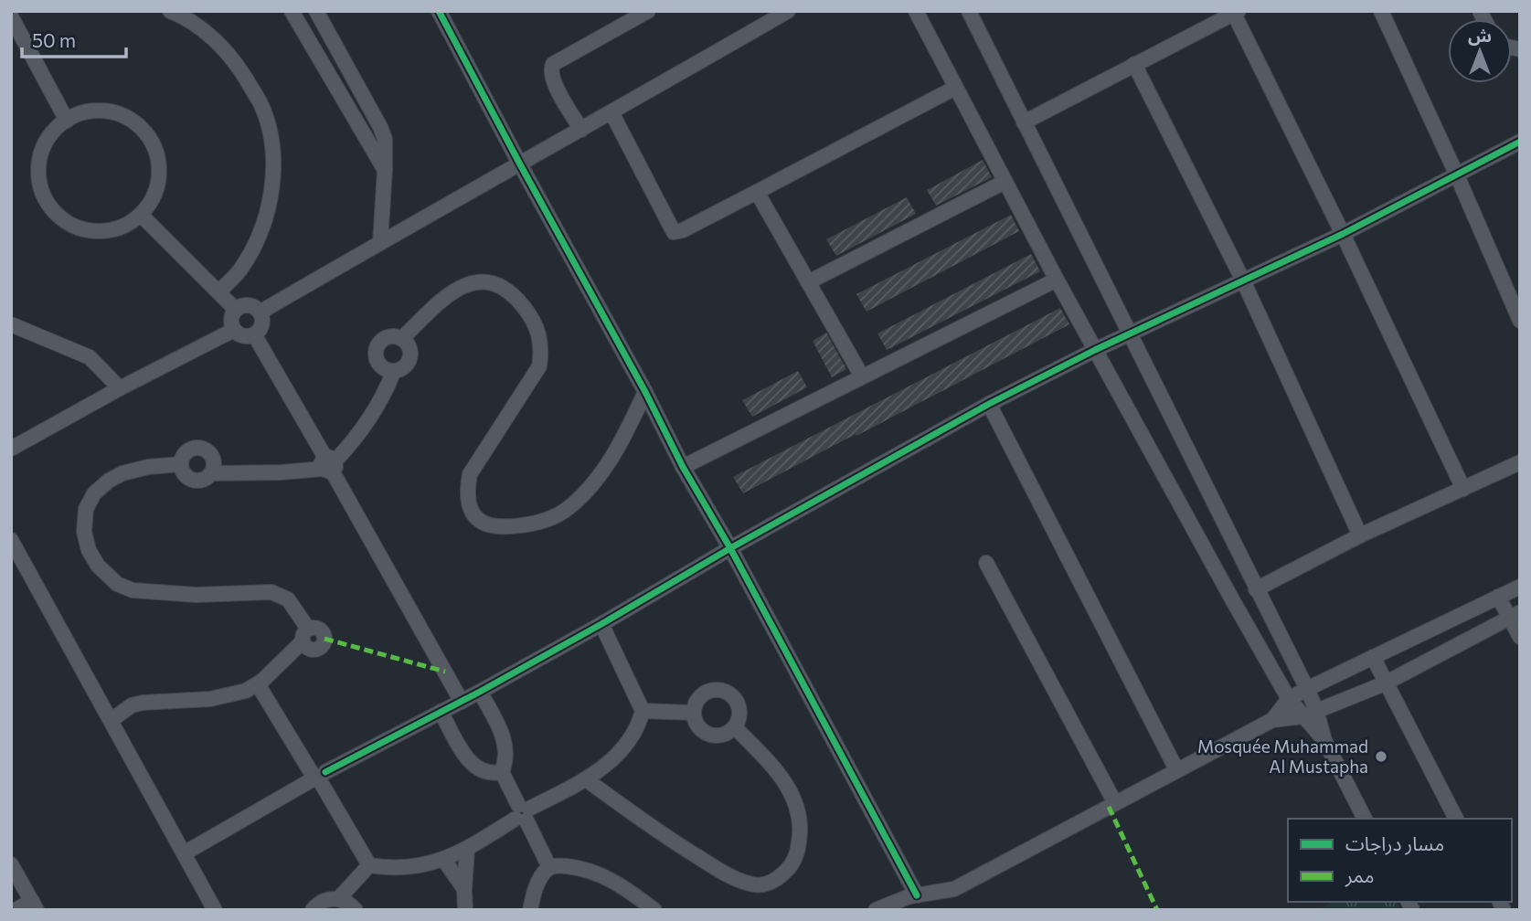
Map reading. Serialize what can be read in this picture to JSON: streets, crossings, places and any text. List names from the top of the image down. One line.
{"places":["Mosquée Muhammad Al Mustapha"],"legend":["مسار دراجات","ممر"],"scale_bar":"50 m","north":"top"}
